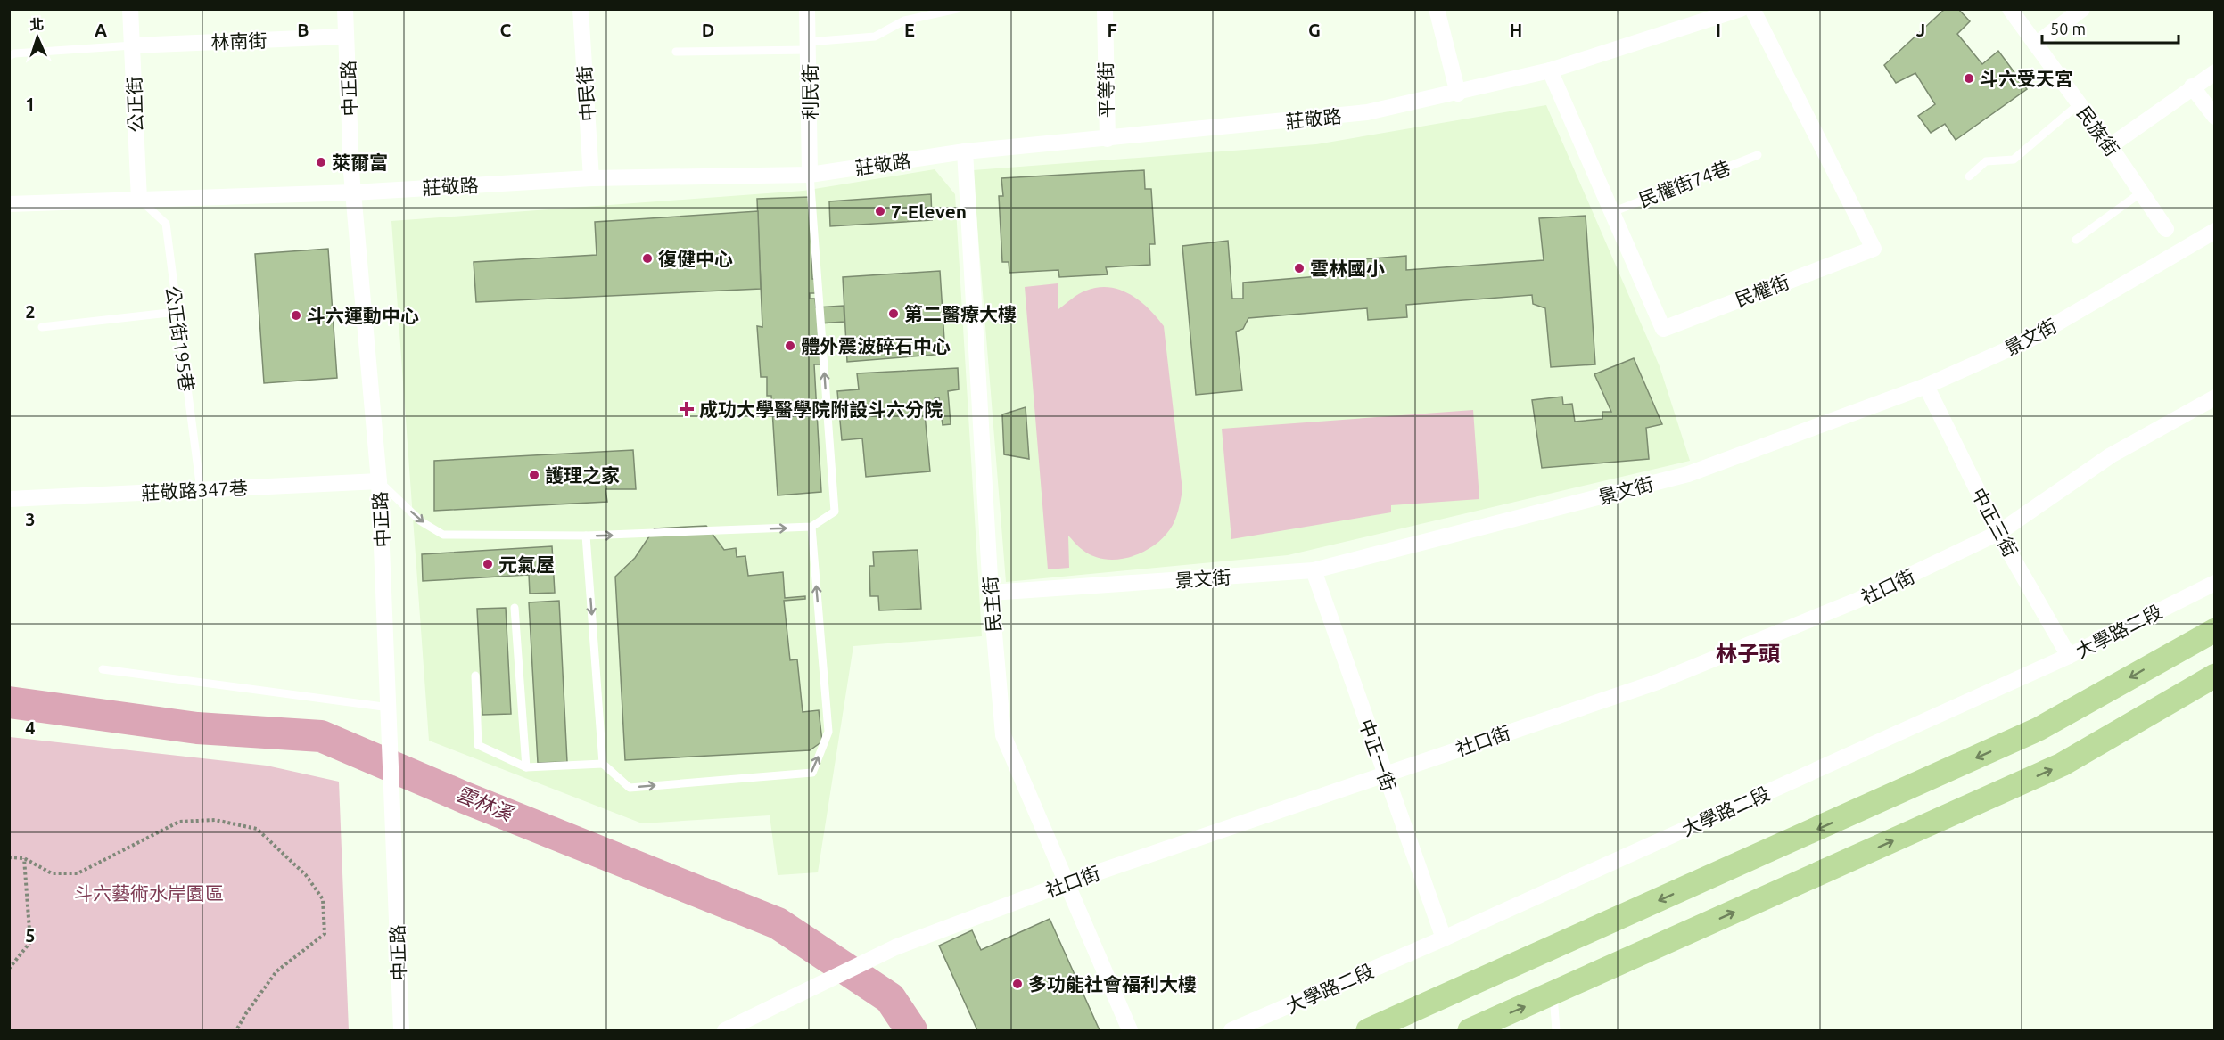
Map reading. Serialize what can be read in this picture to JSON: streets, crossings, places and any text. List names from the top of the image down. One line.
{"streets":{"street":["林南街","中正路","平等街","利民街","中民街","公正街","莊敬路","民族街","民權街","景文街","莊敬路347巷","中正三街","社口街","民主街","大學路二段","中正一街"],"lane":["民權街74巷","公正街195巷"]},"crossings":[["林南街","中正路"],["林南街","公正街"],["中正路","莊敬路"],["中正路","莊敬路347巷"],["平等街","莊敬路"],["利民街","莊敬路"],["中民街","莊敬路"],["公正街","莊敬路"],["公正街","公正街195巷"],["莊敬路","民權街"],["莊敬路","公正街195巷"],["莊敬路","民主街"],["民權街74巷","民權街"],["景文街","中正三街"],["景文街","民主街"],["景文街","中正一街"],["公正街195巷","莊敬路347巷"],["中正三街","社口街"],["中正三街","大學路二段"],["社口街","民主街"],["社口街","中正一街"],["大學路二段","中正一街"]],"districts":["林子頭"],"water":["雲林溪"],"parks":["斗六藝術水岸園區"],"places":{"other":["斗六受天宮","萊爾富","7-Eleven","復健中心","雲林國小","第二醫療大樓","斗六運動中心","體外震波碎石中心","護理之家","元氣屋","多功能社會福利大樓"],"health":["成功大學醫學院附設斗六分院"]},"scale_bar":"50 m","north":"top","grid":{"columns":["A","B","C","D","E","F","G","H","I","J"],"rows":["1","2","3","4","5"]}}
